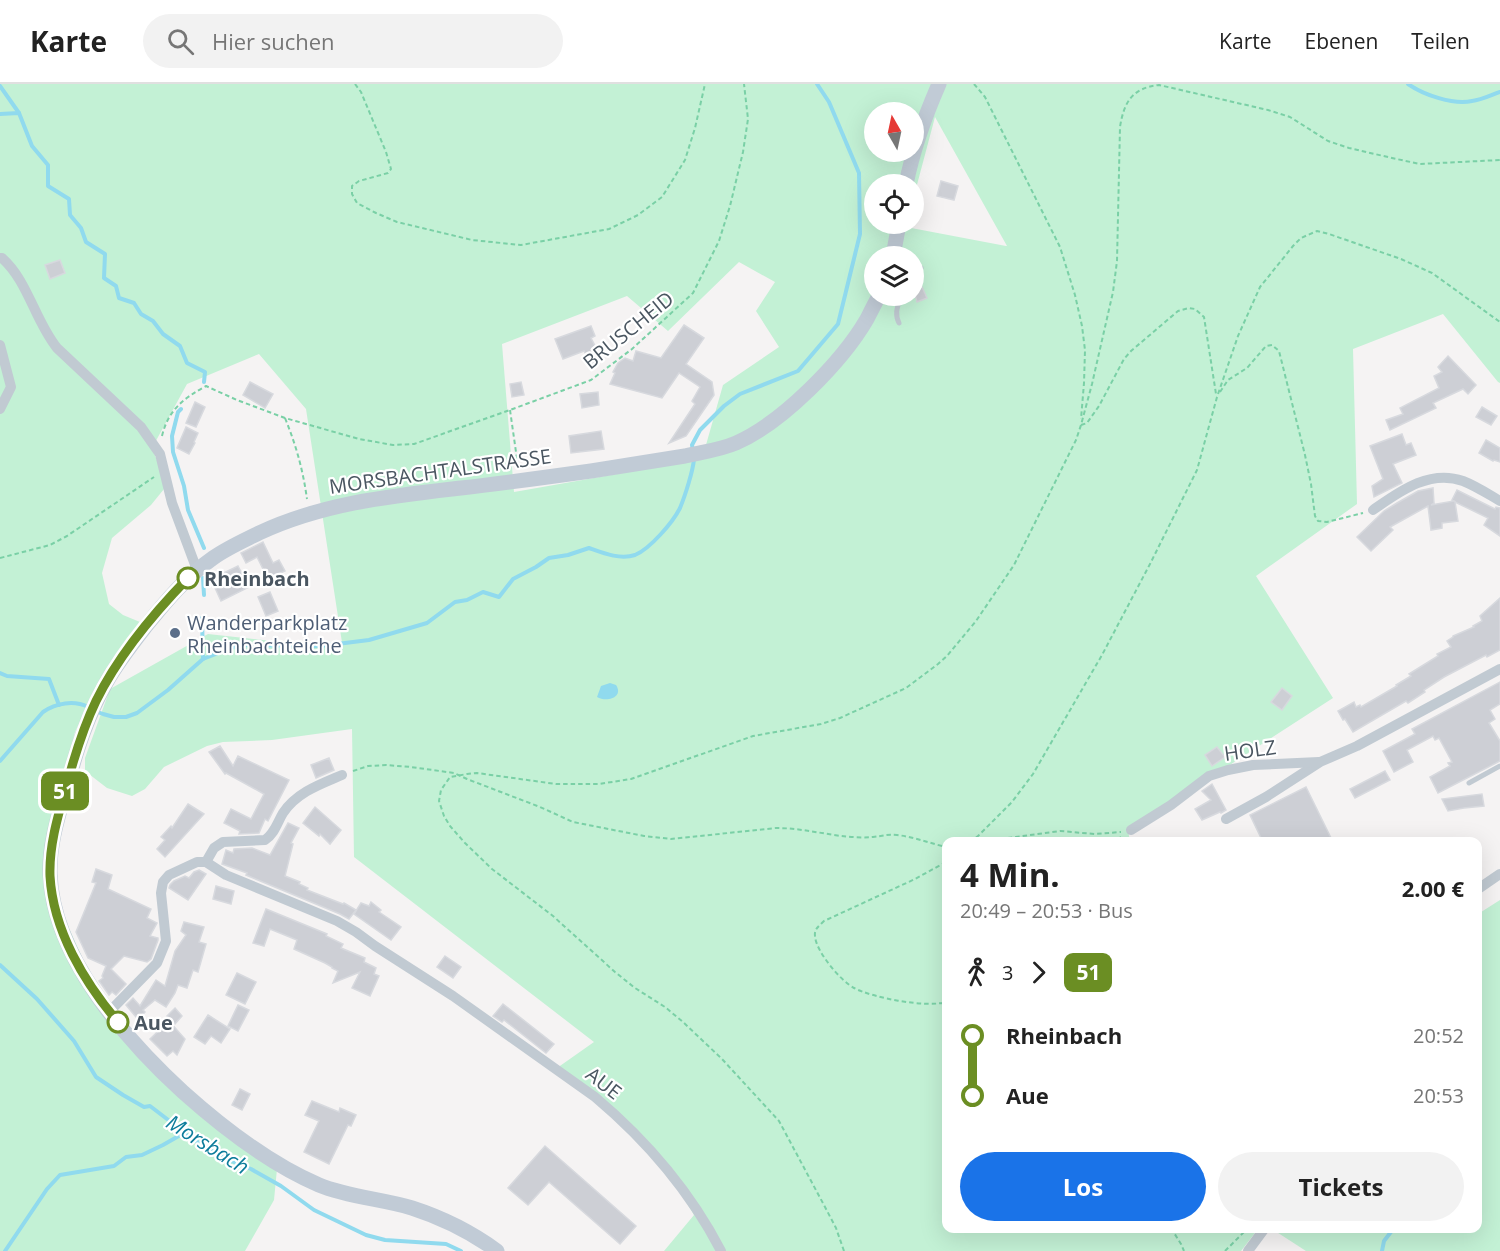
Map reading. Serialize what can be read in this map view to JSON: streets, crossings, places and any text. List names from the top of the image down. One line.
{"streets":{"main road":["MORSBACHTALSTRASSE"],"street":["HOLZ","AUE"],"path":["BRUSCHEID"]},"water":["Morsbach"],"places":["Rheinbach","Wanderparkplatz Rheinbachteiche","Aue"],"lines":["bus line 51"],"north":"top","page":{"header":"Karte","search":"Hier suchen","nav":["Karte","Ebenen","Teilen"],"on_map":"51","heading":["4 Min.","20:49 – 20:53 · Bus","2.00 €"],"legs":["3","51"],"list":[{"name":"Rheinbach","value":"20:52"},{"name":"Aue","value":"20:53"}],"buttons":["Los","Tickets"]}}
